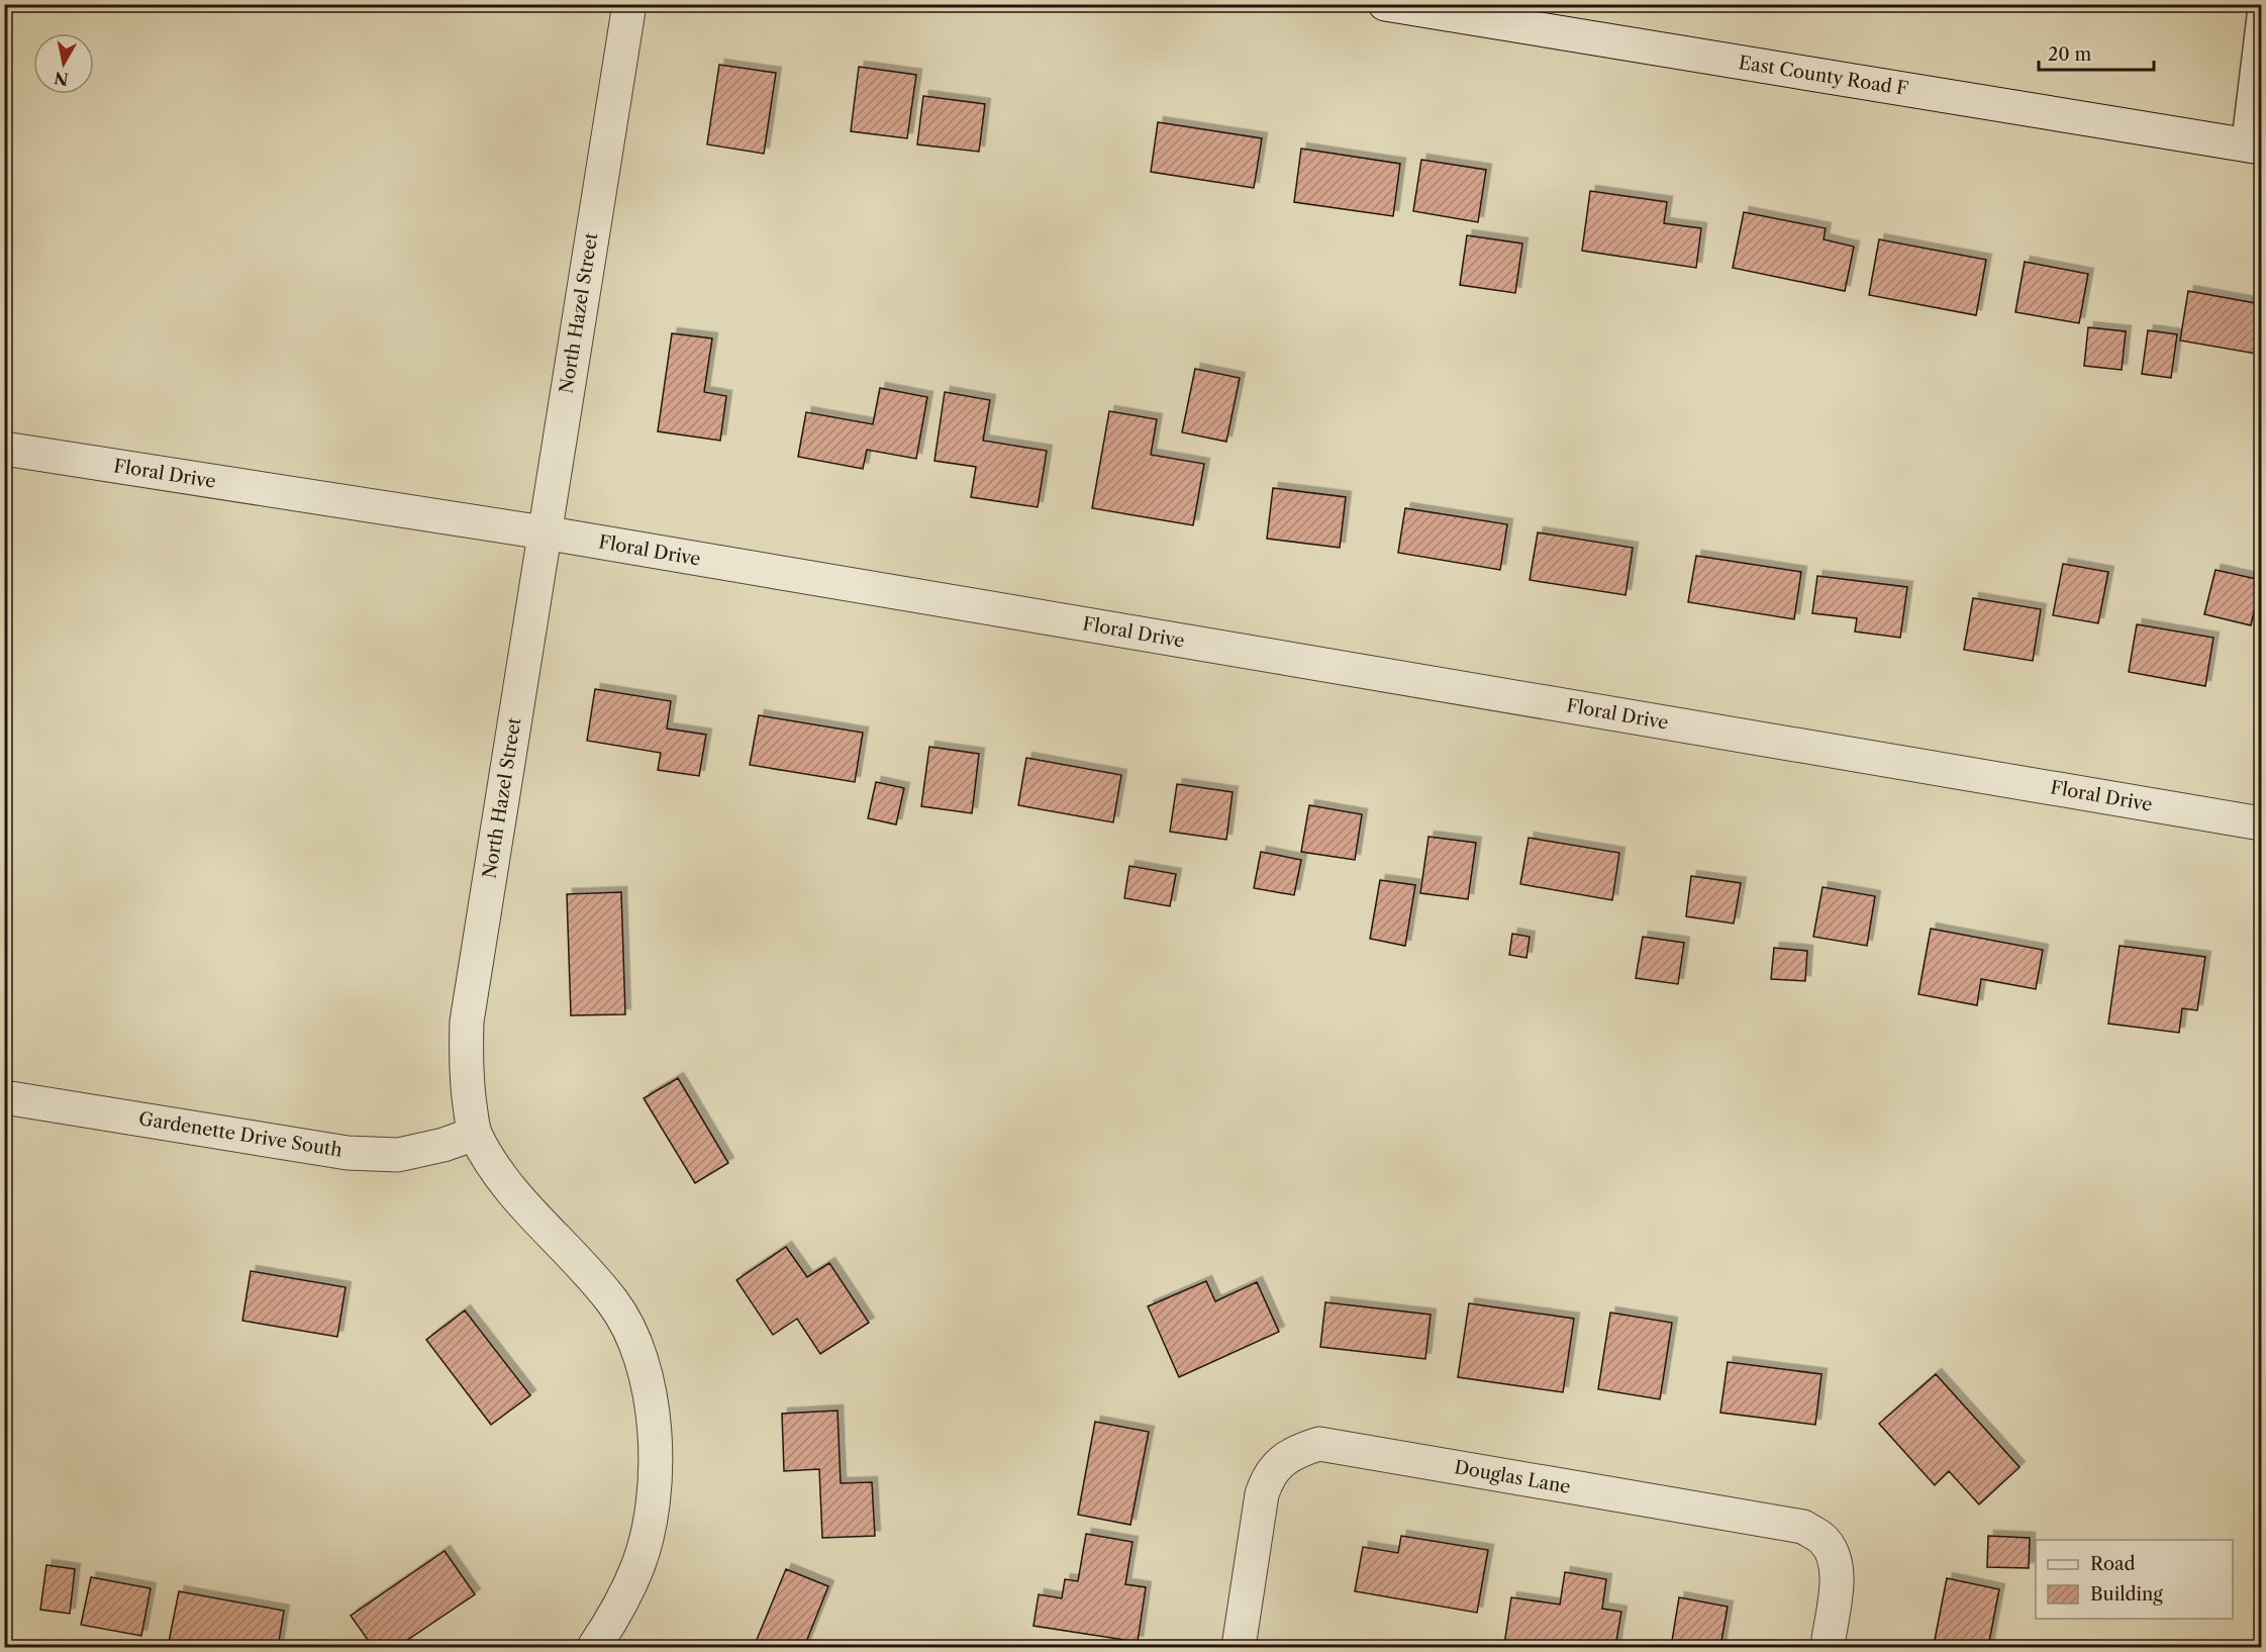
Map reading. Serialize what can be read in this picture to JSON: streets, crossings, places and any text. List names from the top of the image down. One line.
{"streets":{"street":["East County Road F","North Hazel Street","Floral Drive","Gardenette Drive South","Douglas Lane"]},"crossings":[["North Hazel Street","Floral Drive"],["North Hazel Street","Gardenette Drive South"]],"legend":["Road","Building"],"scale_bar":"20 m","north":"bottom"}
